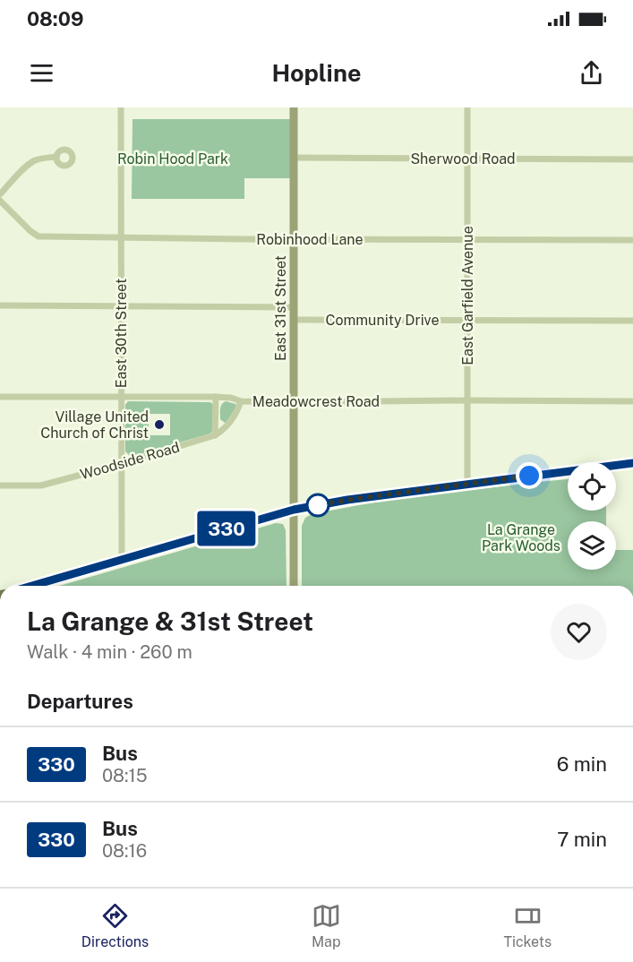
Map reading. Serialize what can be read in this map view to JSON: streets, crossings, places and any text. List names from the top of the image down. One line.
{"streets":{"main road":["East 31st Street"],"street":["Sherwood Road","Robinhood Lane","East Garfield Avenue","Community Drive","East 30th Street","Meadowcrest Road","Woodside Road"]},"crossings":[["Sherwood Road","East Garfield Avenue"],["Sherwood Road","East 31st Street"],["Robinhood Lane","East Garfield Avenue"],["Robinhood Lane","East 31st Street"],["Robinhood Lane","East 30th Street"],["East Garfield Avenue","Community Drive"],["East Garfield Avenue","Meadowcrest Road"],["East 31st Street","Community Drive"],["East 31st Street","Meadowcrest Road"],["East 30th Street","Meadowcrest Road"],["East 30th Street","Woodside Road"],["Meadowcrest Road","Woodside Road"]],"parks":["Robin Hood Park","La Grange Park Woods"],"places":["Village United Church of Christ"],"lines":["bus line 330"],"page":{"status":"08:09","header":"Hopline","on_map":"330","heading":[["La Grange & 31st Street","Walk · 4 min · 260 m"],"Departures"],"list":[{"mark":"330","name":"Bus","note":"08:15","value":"6 min"},{"mark":"330","name":"Bus","note":"08:16","value":"7 min"}],"tabs":["Directions","Map","Tickets"]}}
